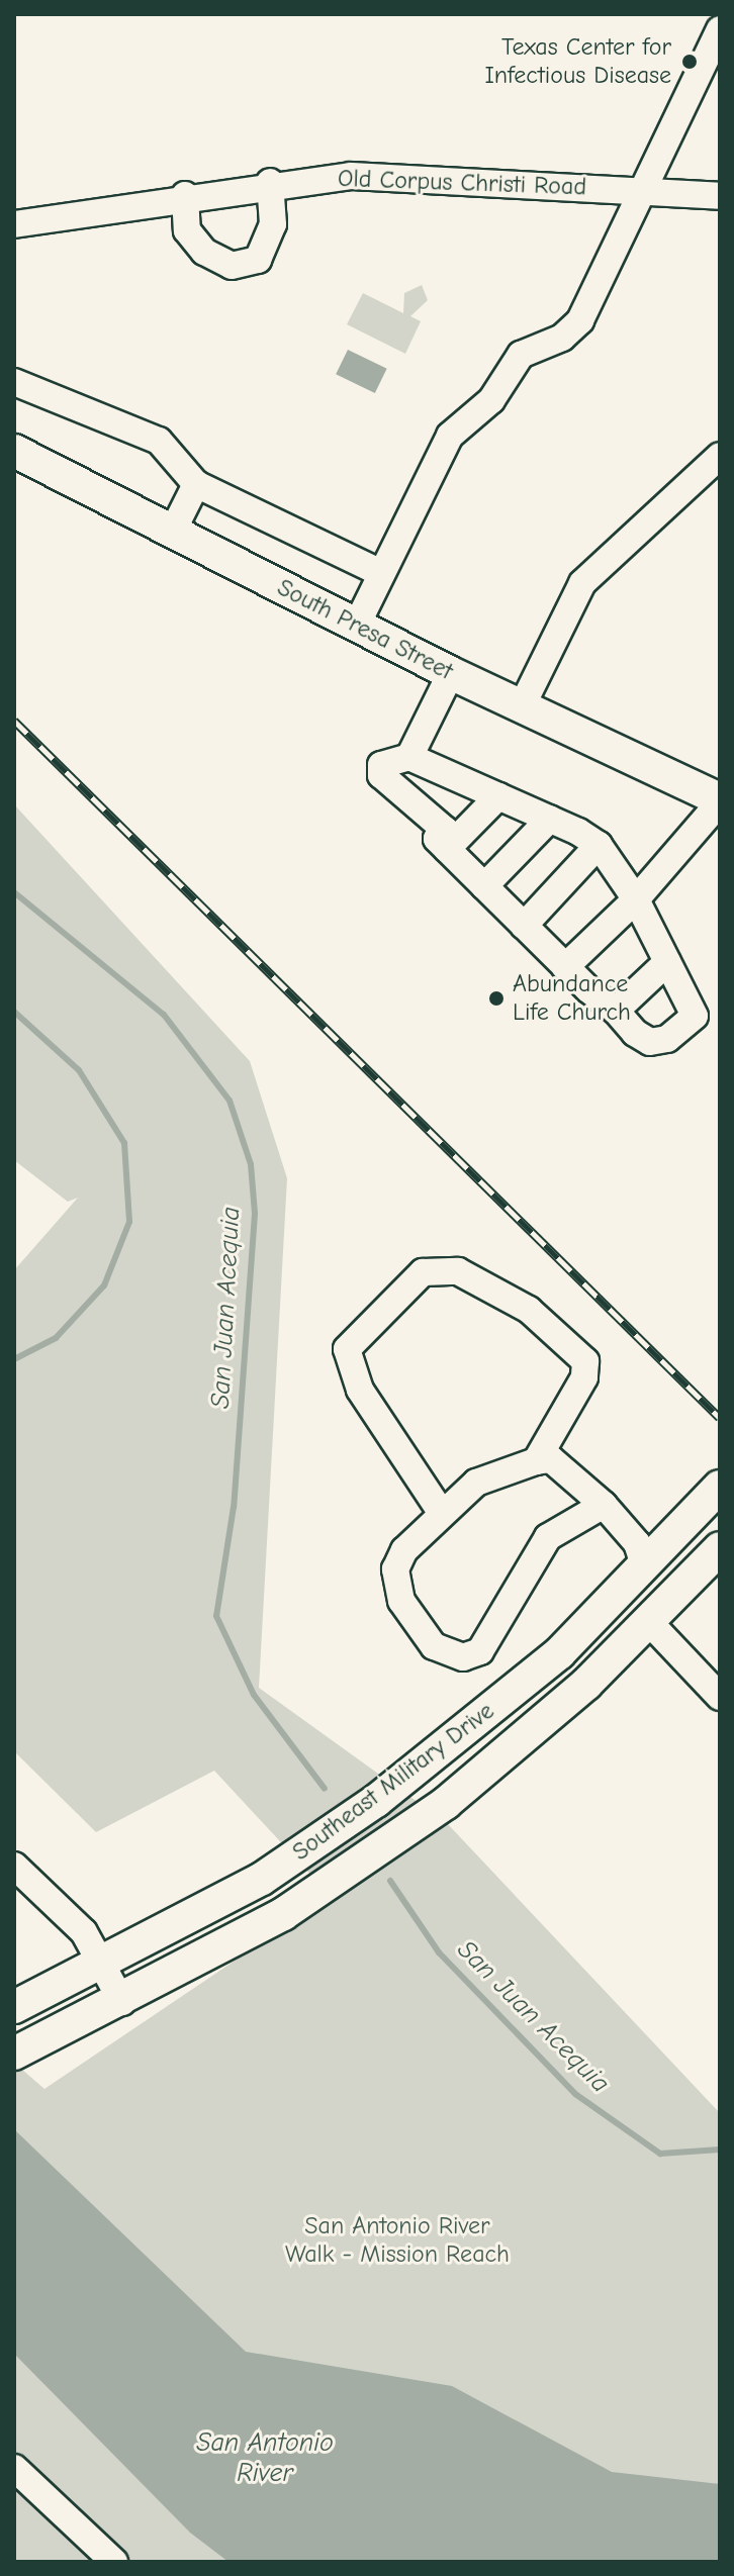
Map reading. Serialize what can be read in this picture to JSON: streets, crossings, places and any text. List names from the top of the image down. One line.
{"streets":{"main road":["South Presa Street","Southeast Military Drive"],"street":["Old Corpus Christi Road"]},"water":["San Juan Acequia","San Antonio River"],"parks":["San Antonio River Walk - Mission Reach"],"places":["Texas Center for Infectious Disease","Abundance Life Church"]}
